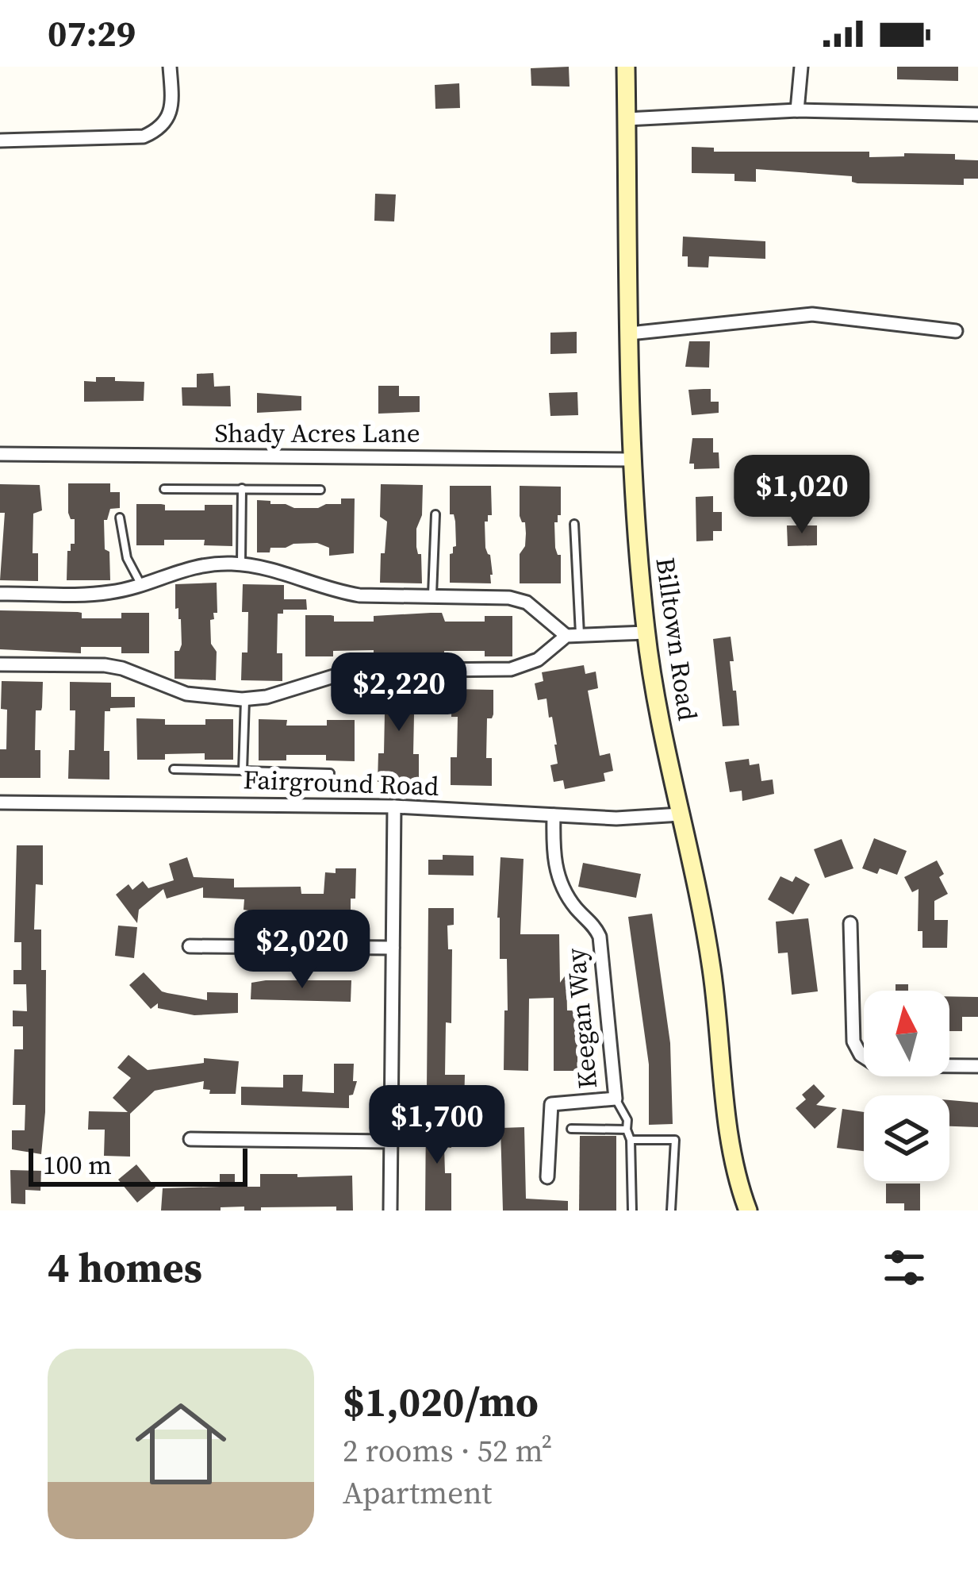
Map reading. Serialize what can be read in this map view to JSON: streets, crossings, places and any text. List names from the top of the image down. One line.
{"streets":{"main road":["Billtown Road"],"street":["Shady Acres Lane","Fairground Road","Keegan Way"]},"crossings":[["Shady Acres Lane","Billtown Road"],["Billtown Road","Fairground Road"],["Fairground Road","Keegan Way"]],"scale_bar":"100 m","north":"top","page":{"status":"07:29","price":["$1,020","$2,220","$2,020","$1,700"],"scale":"100 m","heading":"4 homes","list":[{"name":"$1,020/mo","note":"2 rooms · 52 m² · Apartment"}]}}
